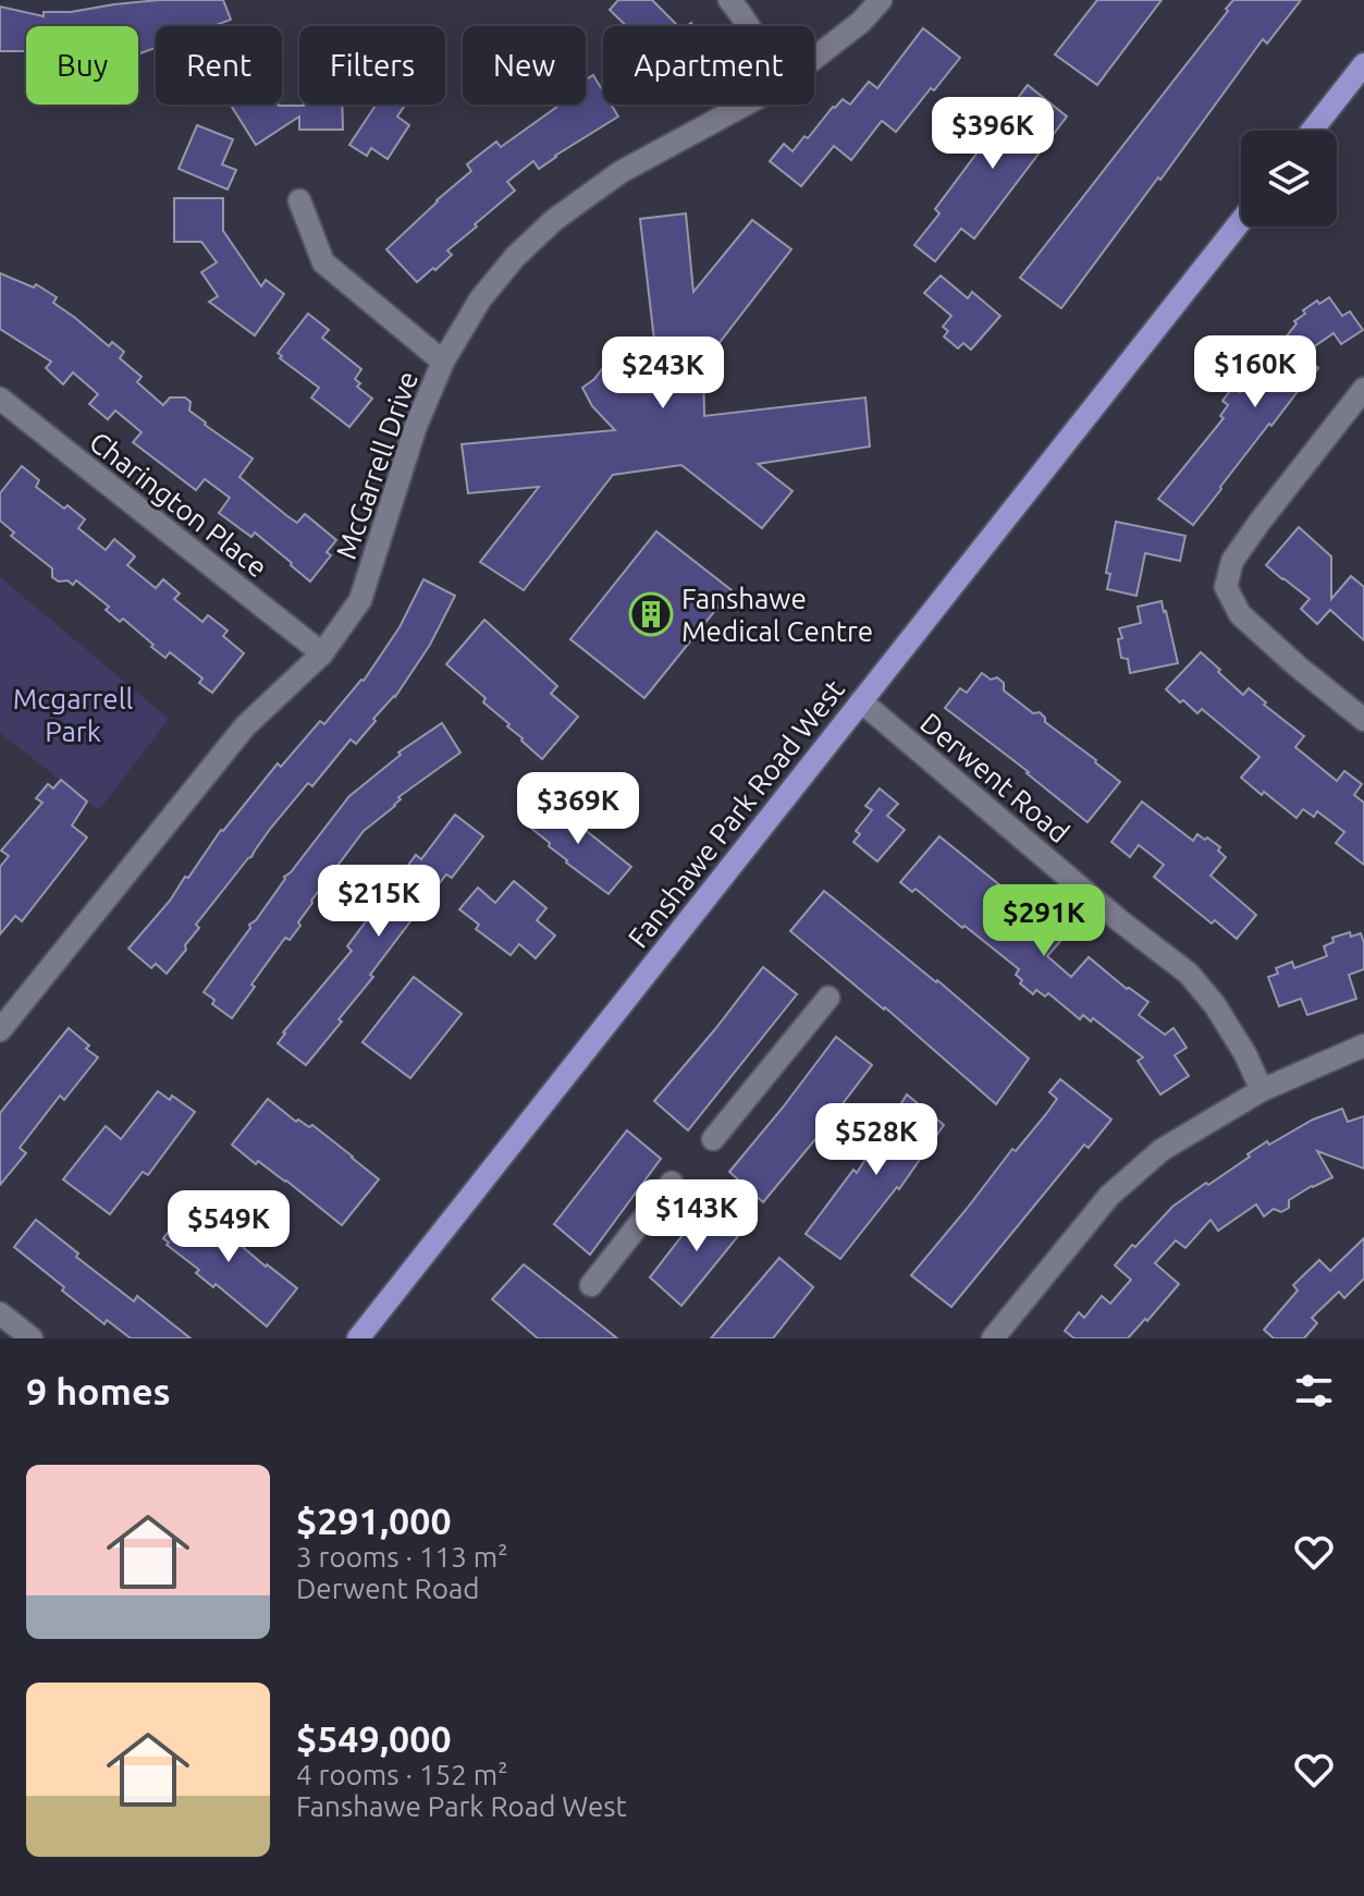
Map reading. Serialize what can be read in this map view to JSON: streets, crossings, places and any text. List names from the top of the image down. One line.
{"streets":{"main road":["Fanshawe Park Road West"],"street":["McGarrell Drive","Charington Place","Derwent Road"]},"crossings":[["McGarrell Drive","Charington Place"],["Derwent Road","Fanshawe Park Road West"]],"parks":["Mcgarrell Park"],"places":{"building":["Fanshawe Medical Centre"]},"page":{"chip":["Buy","Rent","Filters","New","Apartment"],"price":["$396K","$160K","$243K","$369K","$215K","$291K","$528K","$143K","$549K"],"heading":"9 homes","list":[{"name":"$291,000","note":"3 rooms · 113 m² · Derwent Road"},{"name":"$549,000","note":"4 rooms · 152 m² · Fanshawe Park Road West"}]}}
